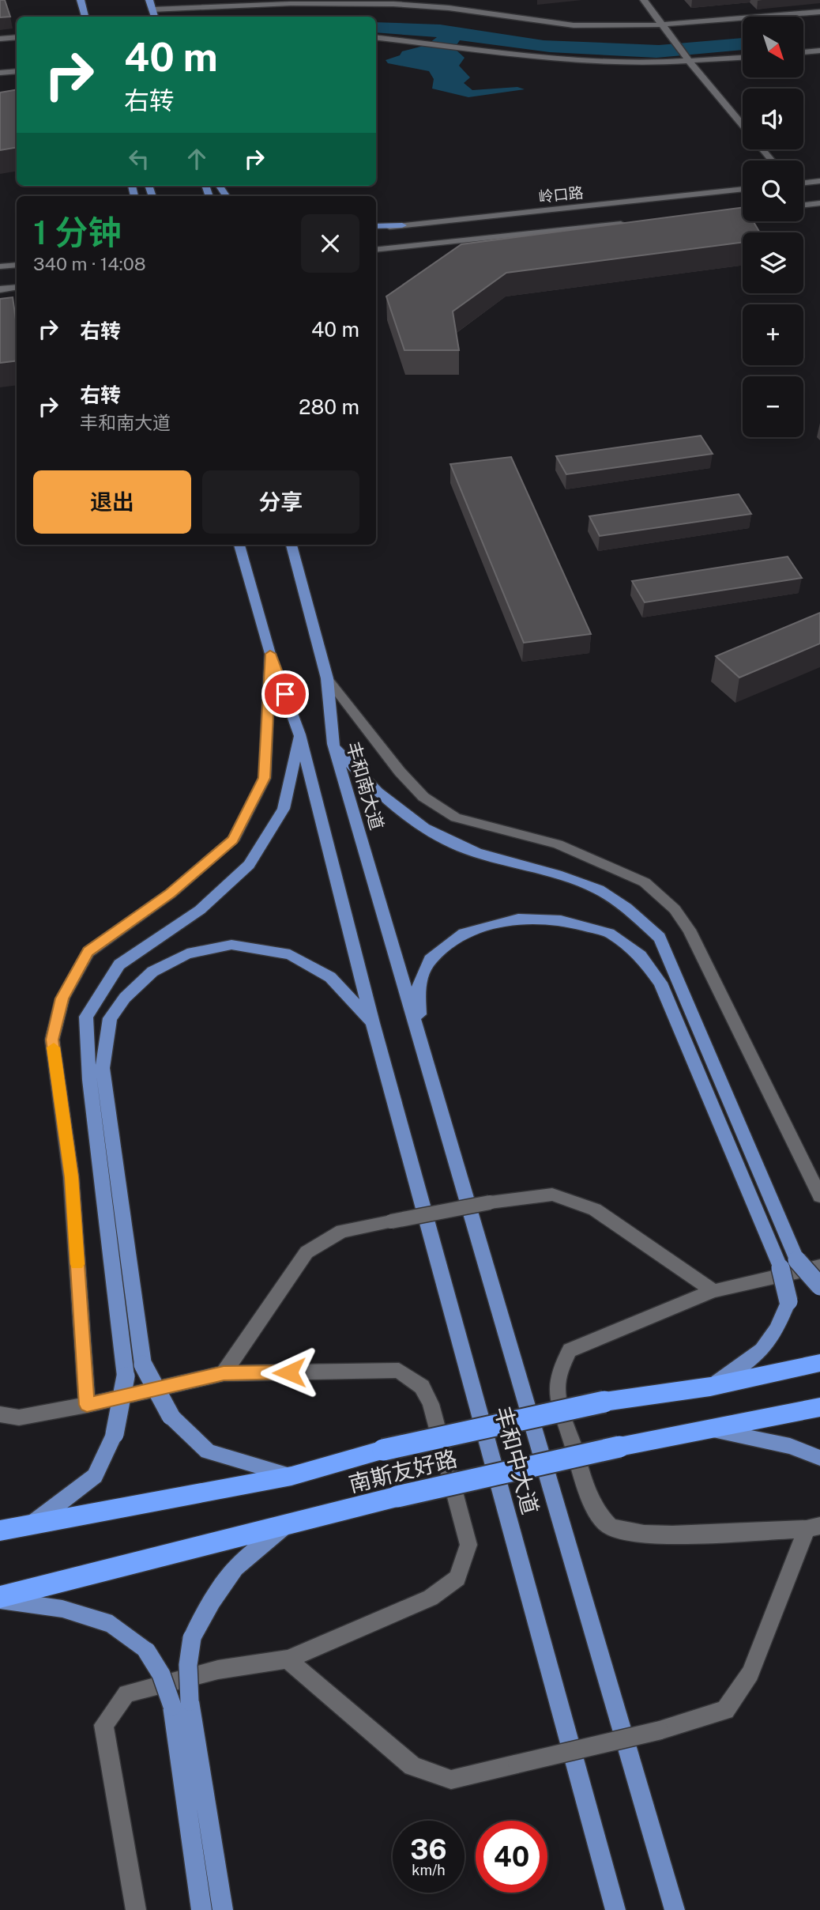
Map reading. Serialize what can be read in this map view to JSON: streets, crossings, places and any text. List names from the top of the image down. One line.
{"streets":{"highway":["南斯友好路"],"main road":["丰和南大道","丰和中大道"],"street":["岭口路"]},"crossings":[["丰和南大道","丰和中大道"]],"north":"bottom right","page":{"map_buttons":["+","−"],"turn":["40 m","右转"],"heading":["1 分钟","340 m · 14:08"],"list":[{"name":"右转","value":"40 m"},{"name":"右转","note":"丰和南大道","value":"280 m"}],"buttons":["退出","分享"],"speed":"36 km/h","limit":"40"}}
